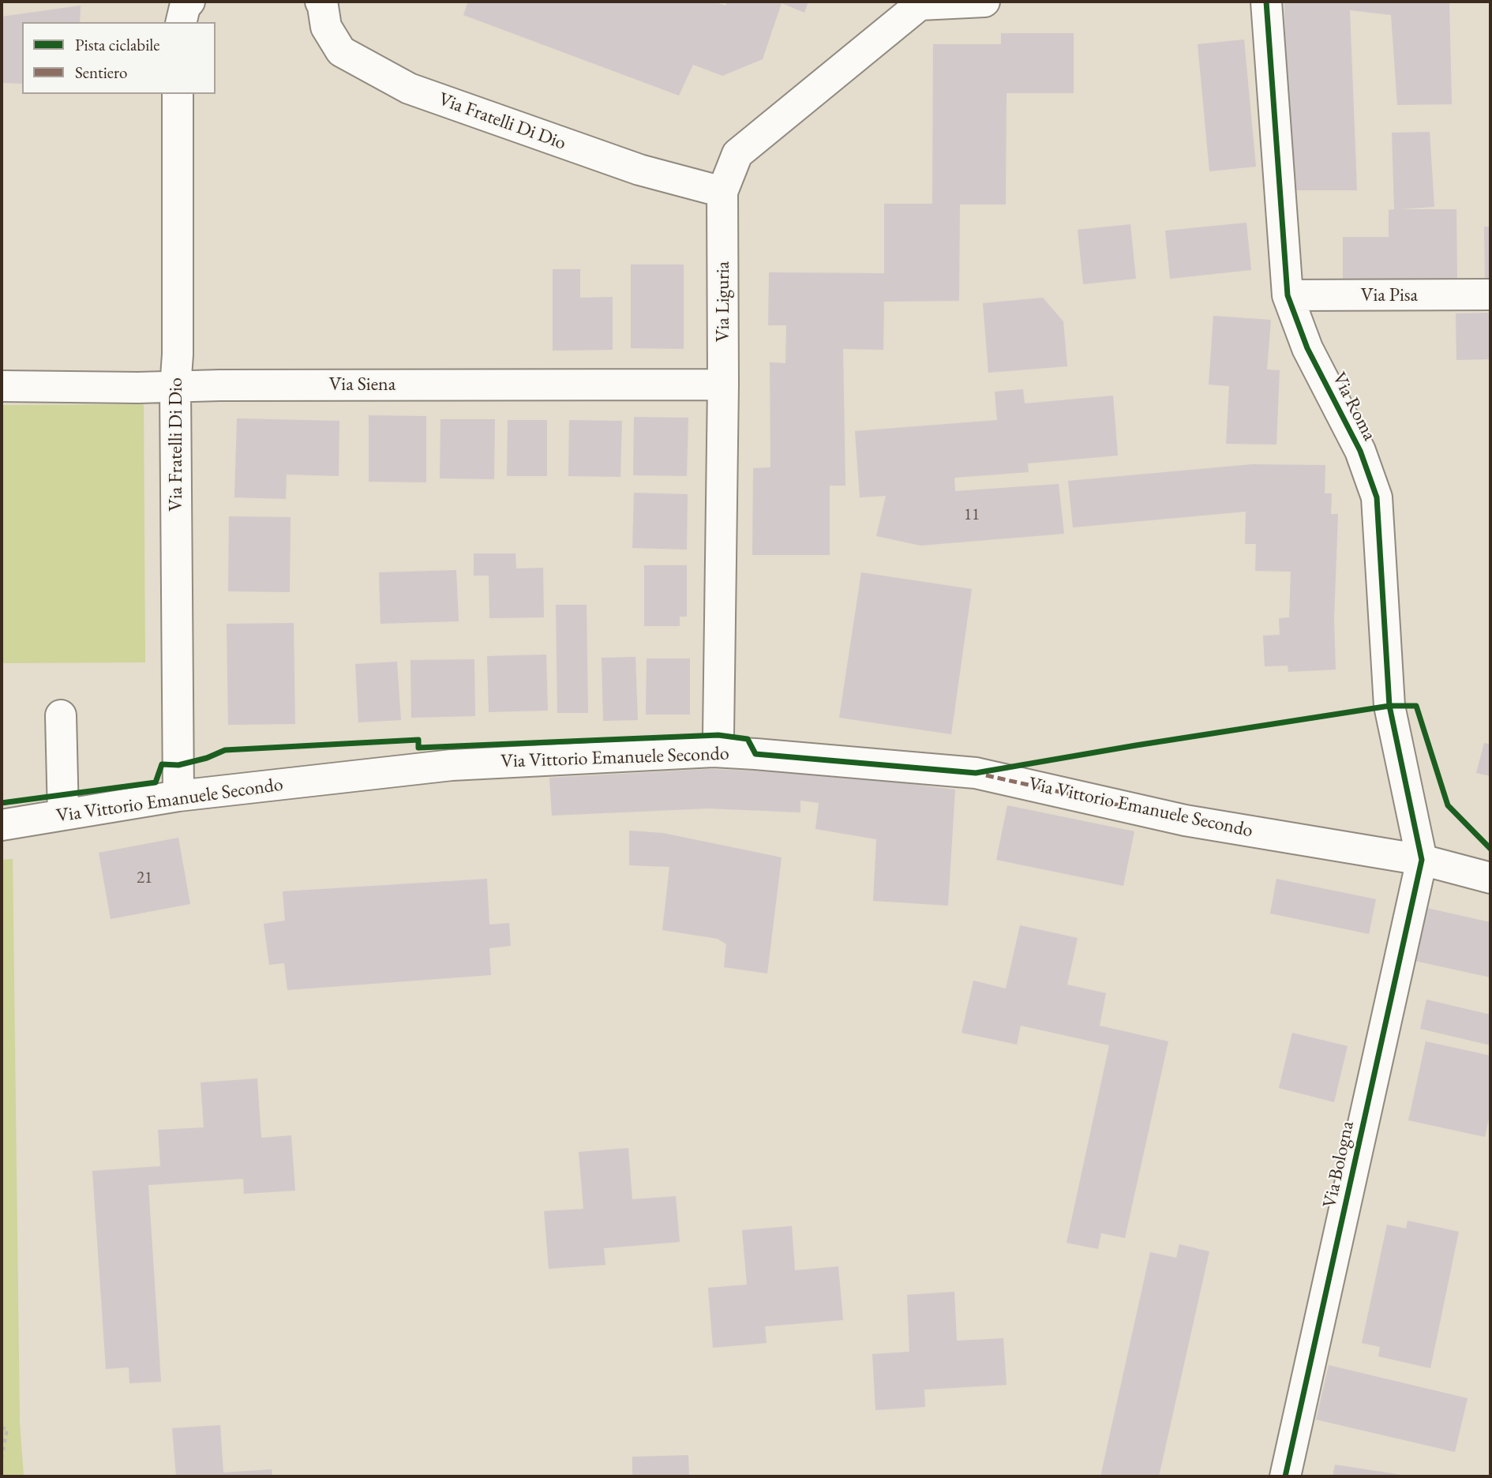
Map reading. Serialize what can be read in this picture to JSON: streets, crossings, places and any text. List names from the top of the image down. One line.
{"streets":{"street":["Via Fratelli Di Dio","Via Pisa","Via Liguria","Via Siena","Via Roma","Via Vittorio Emanuele Secondo","Via Bologna"]},"crossings":[["Via Fratelli Di Dio","Via Liguria"],["Via Fratelli Di Dio","Via Siena"],["Via Fratelli Di Dio","Via Vittorio Emanuele Secondo"],["Via Pisa","Via Roma"],["Via Liguria","Via Siena"],["Via Liguria","Via Vittorio Emanuele Secondo"],["Via Roma","Via Vittorio Emanuele Secondo"],["Via Roma","Via Bologna"],["Via Vittorio Emanuele Secondo","Via Bologna"]],"house_numbers":["11","21"],"legend":["Pista ciclabile","Sentiero"]}
